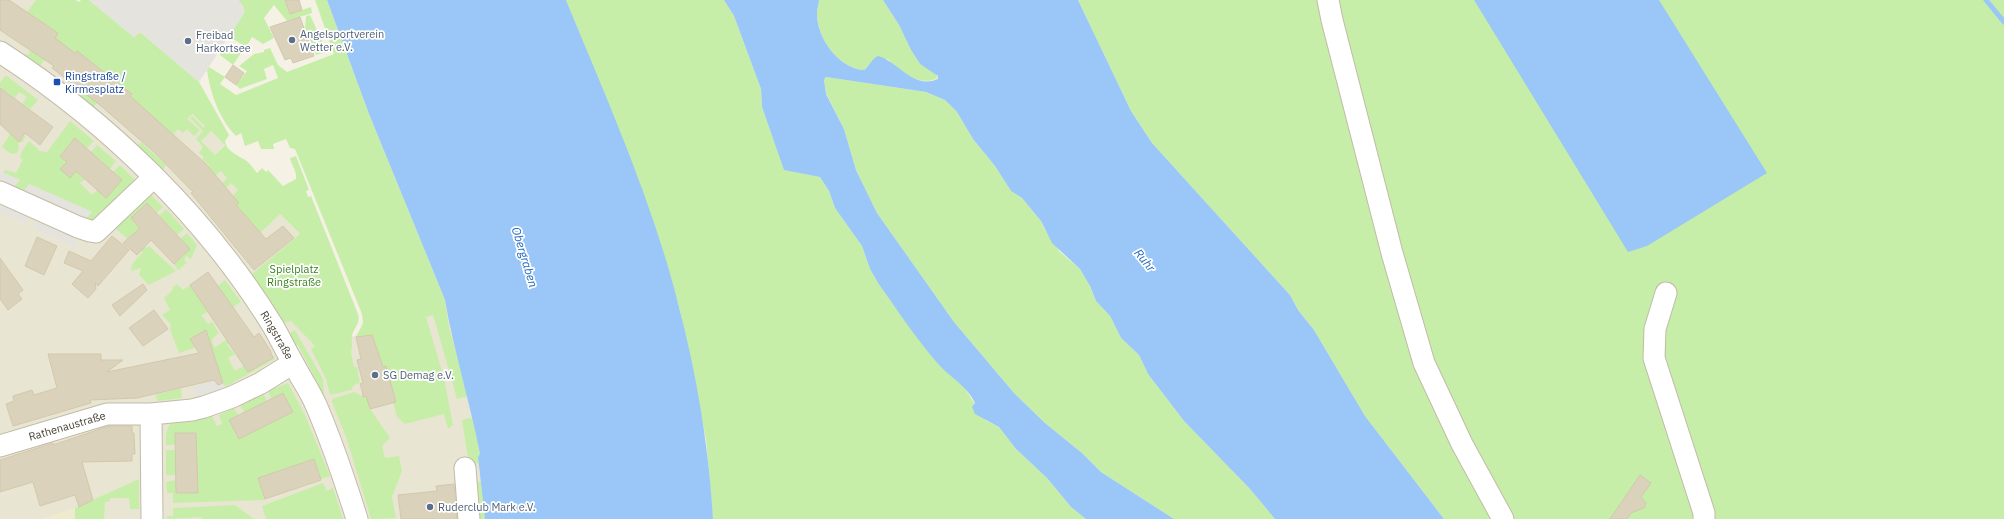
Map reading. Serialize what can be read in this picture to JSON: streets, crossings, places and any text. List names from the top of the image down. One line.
{"streets":{"street":["Ringstraße","Rathenaustraße"]},"crossings":[["Ringstraße","Rathenaustraße"]],"water":["Obergraben","Ruhr"],"parks":["Spielplatz Ringstraße"],"places":{"other":["Angelsportverein Wetter e.V.","Freibad Harkortsee","SG Demag e.V.","Ruderclub Mark e.V."],"transit":["Ringstraße / Kirmesplatz"]}}
